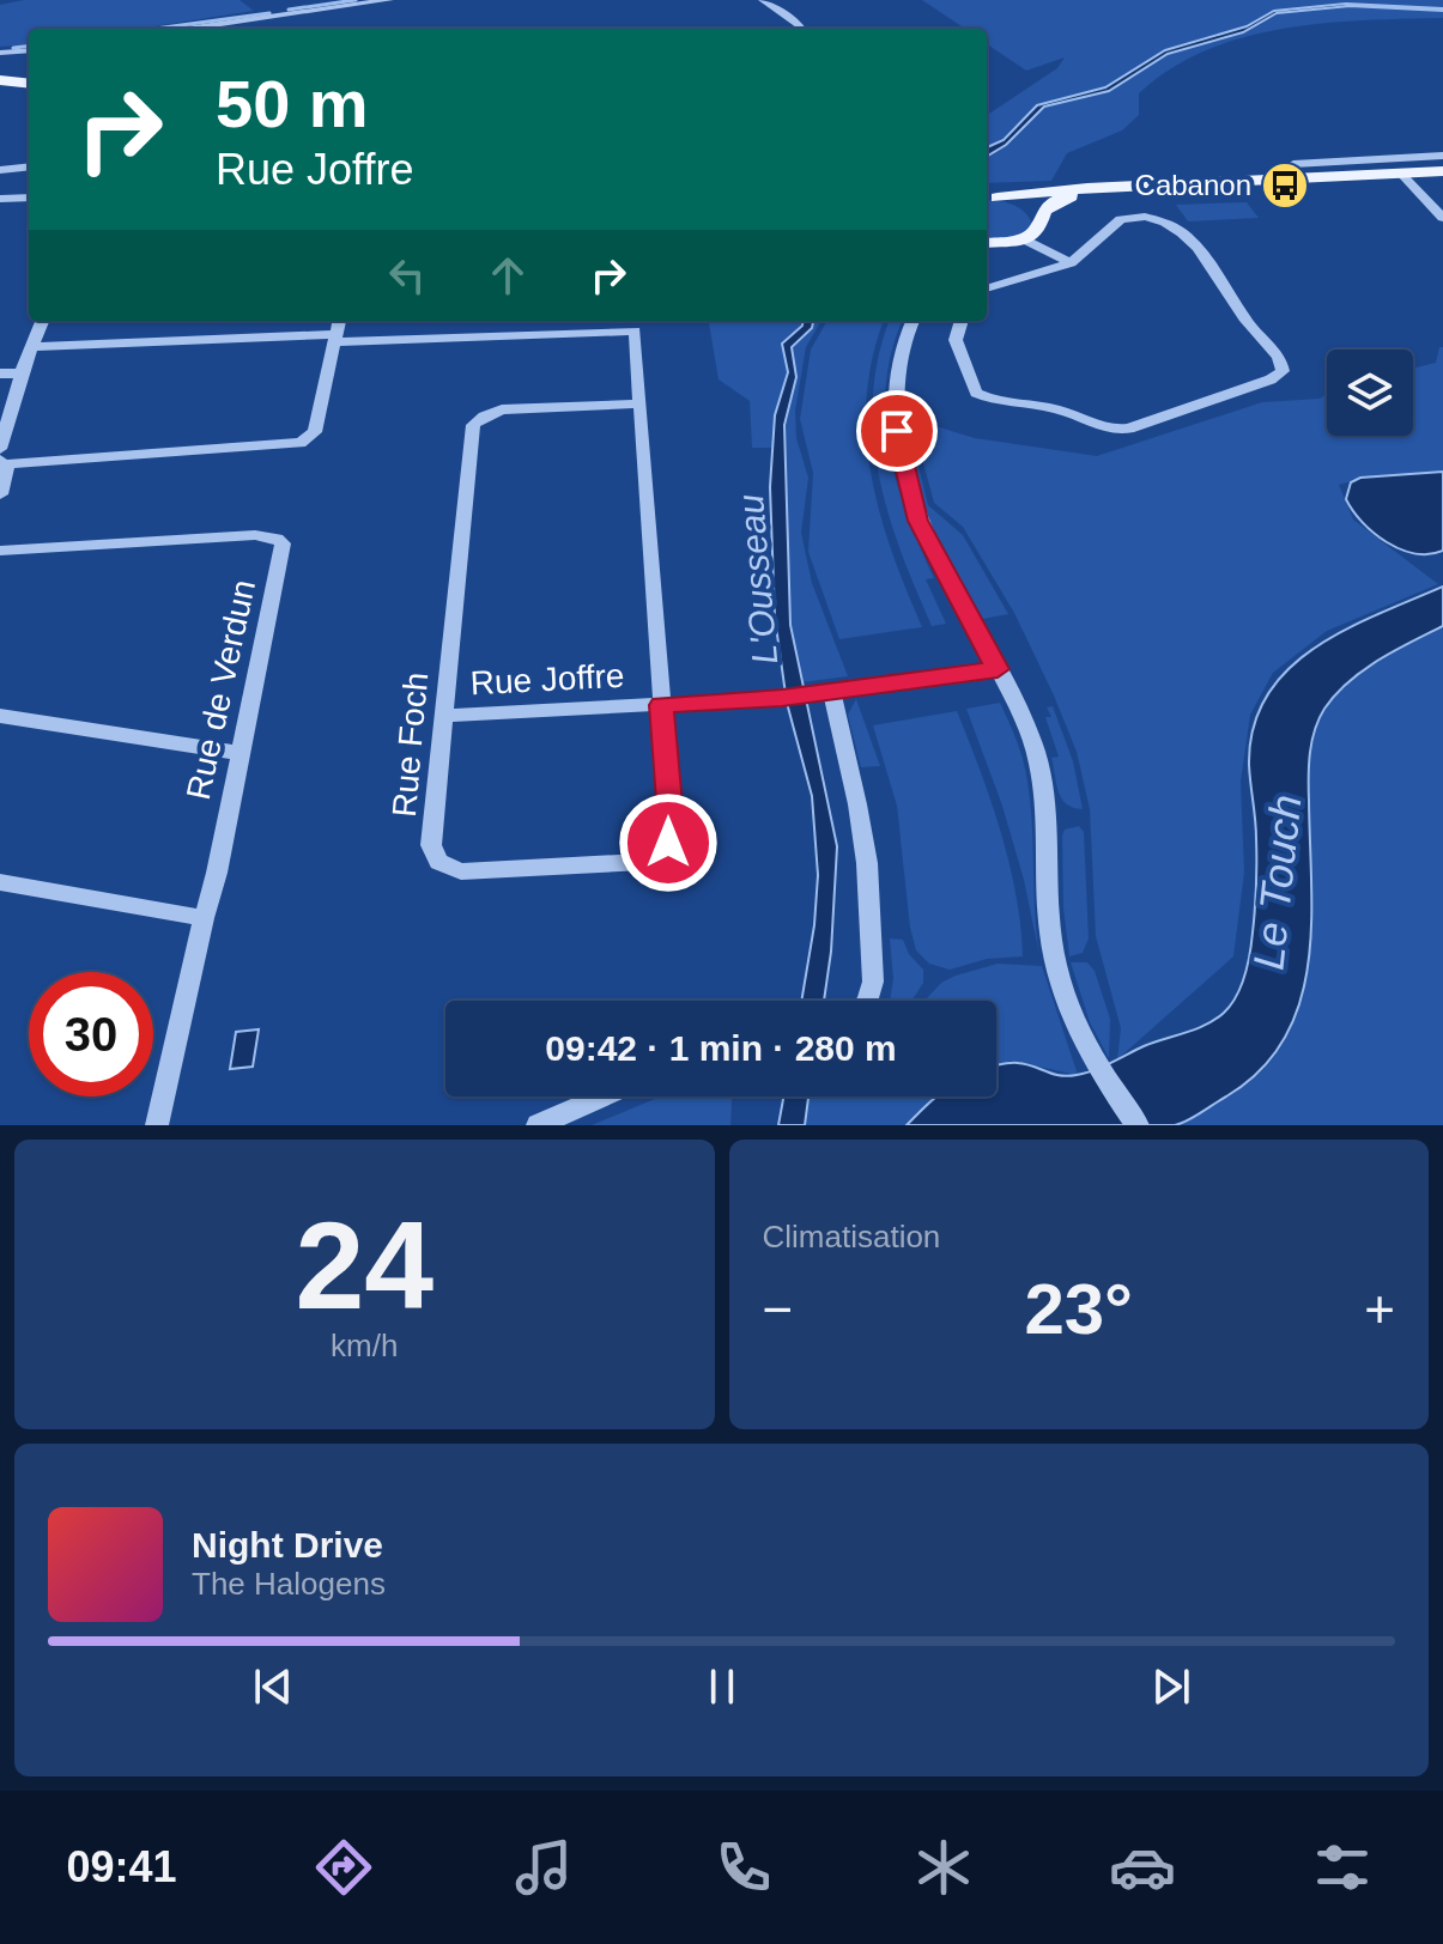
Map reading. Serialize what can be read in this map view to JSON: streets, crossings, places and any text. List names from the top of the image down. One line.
{"streets":{"street":["Rue Joffre","Rue de Verdun","Rue Foch"]},"crossings":[["Rue Joffre","Rue Foch"]],"water":["L'Ousseau","Le Touch"],"places":{"bus stop":["Cabanon"]},"page":{"turn":["50 m","Rue Joffre"],"limit":"30","trip":"09:42 · 1 min · 280 m","tile":[["24","km/h"],"Climatisation"],"heat":["−","23°","+"],"song":["Night Drive","The Halogens"],"tabs":"09:41"}}
